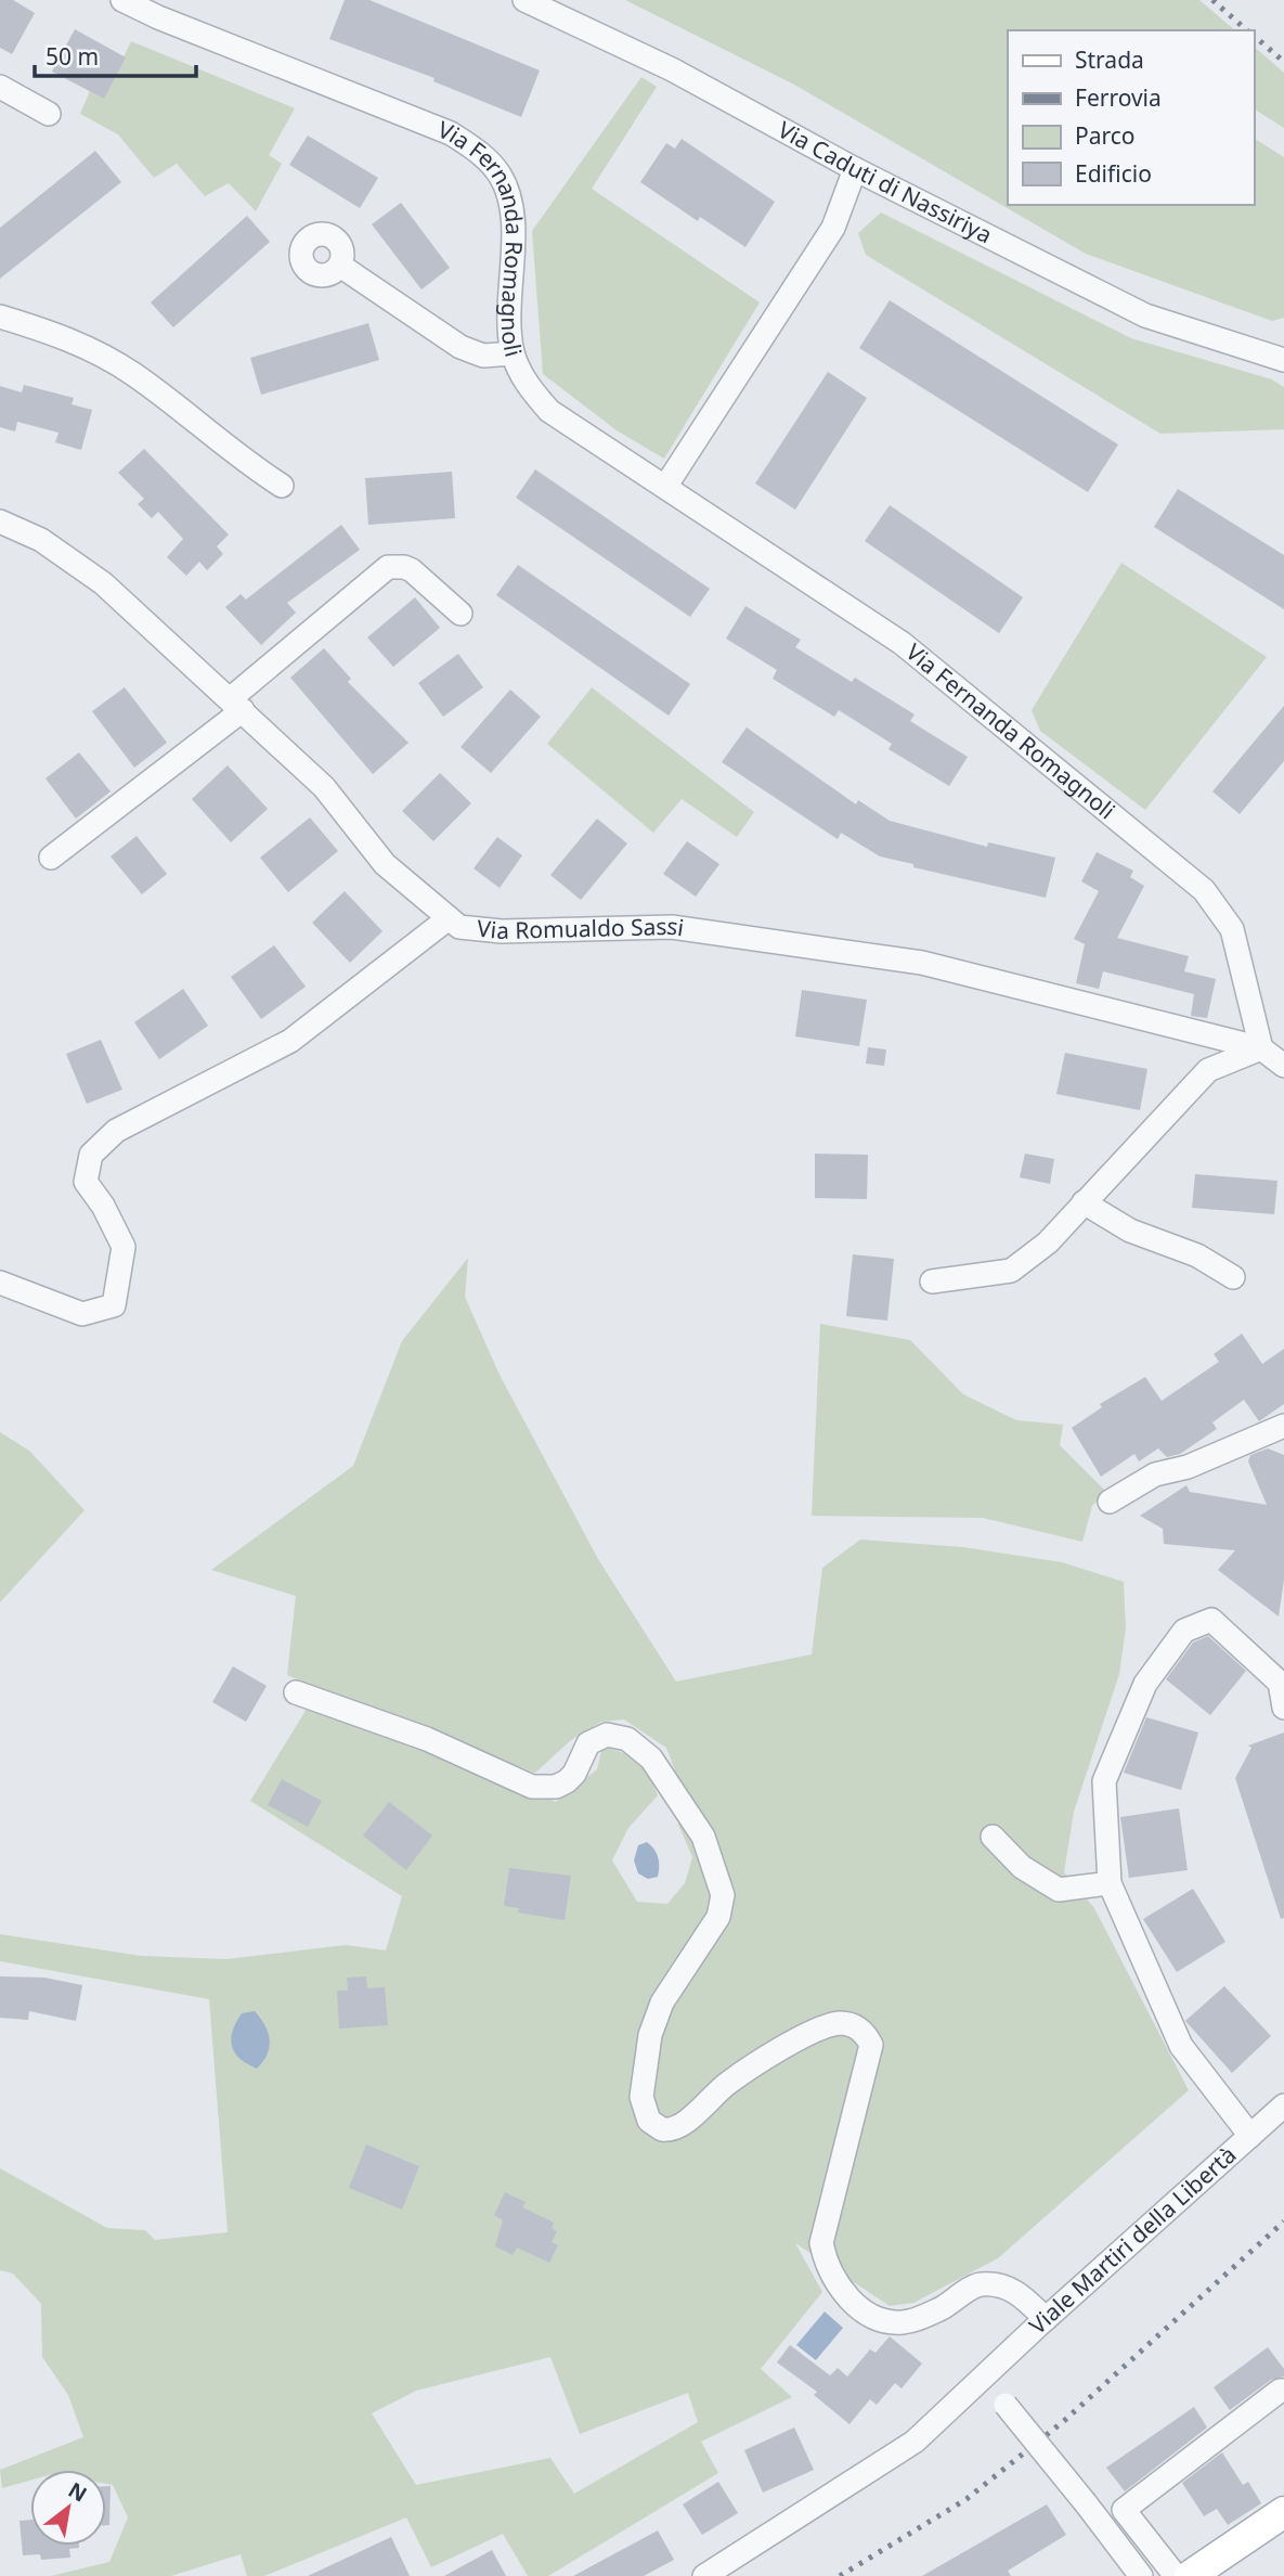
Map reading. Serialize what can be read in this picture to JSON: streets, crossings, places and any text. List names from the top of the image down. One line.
{"streets":{"street":["Via Caduti di Nassiriya","Via Fernanda Romagnoli","Via Romualdo Sassi","Viale Martiri della Libertà"]},"crossings":[["Via Fernanda Romagnoli","Via Romualdo Sassi"]],"legend":["Strada","Ferrovia","Parco","Edificio"],"scale_bar":"50 m","north":"top right"}
